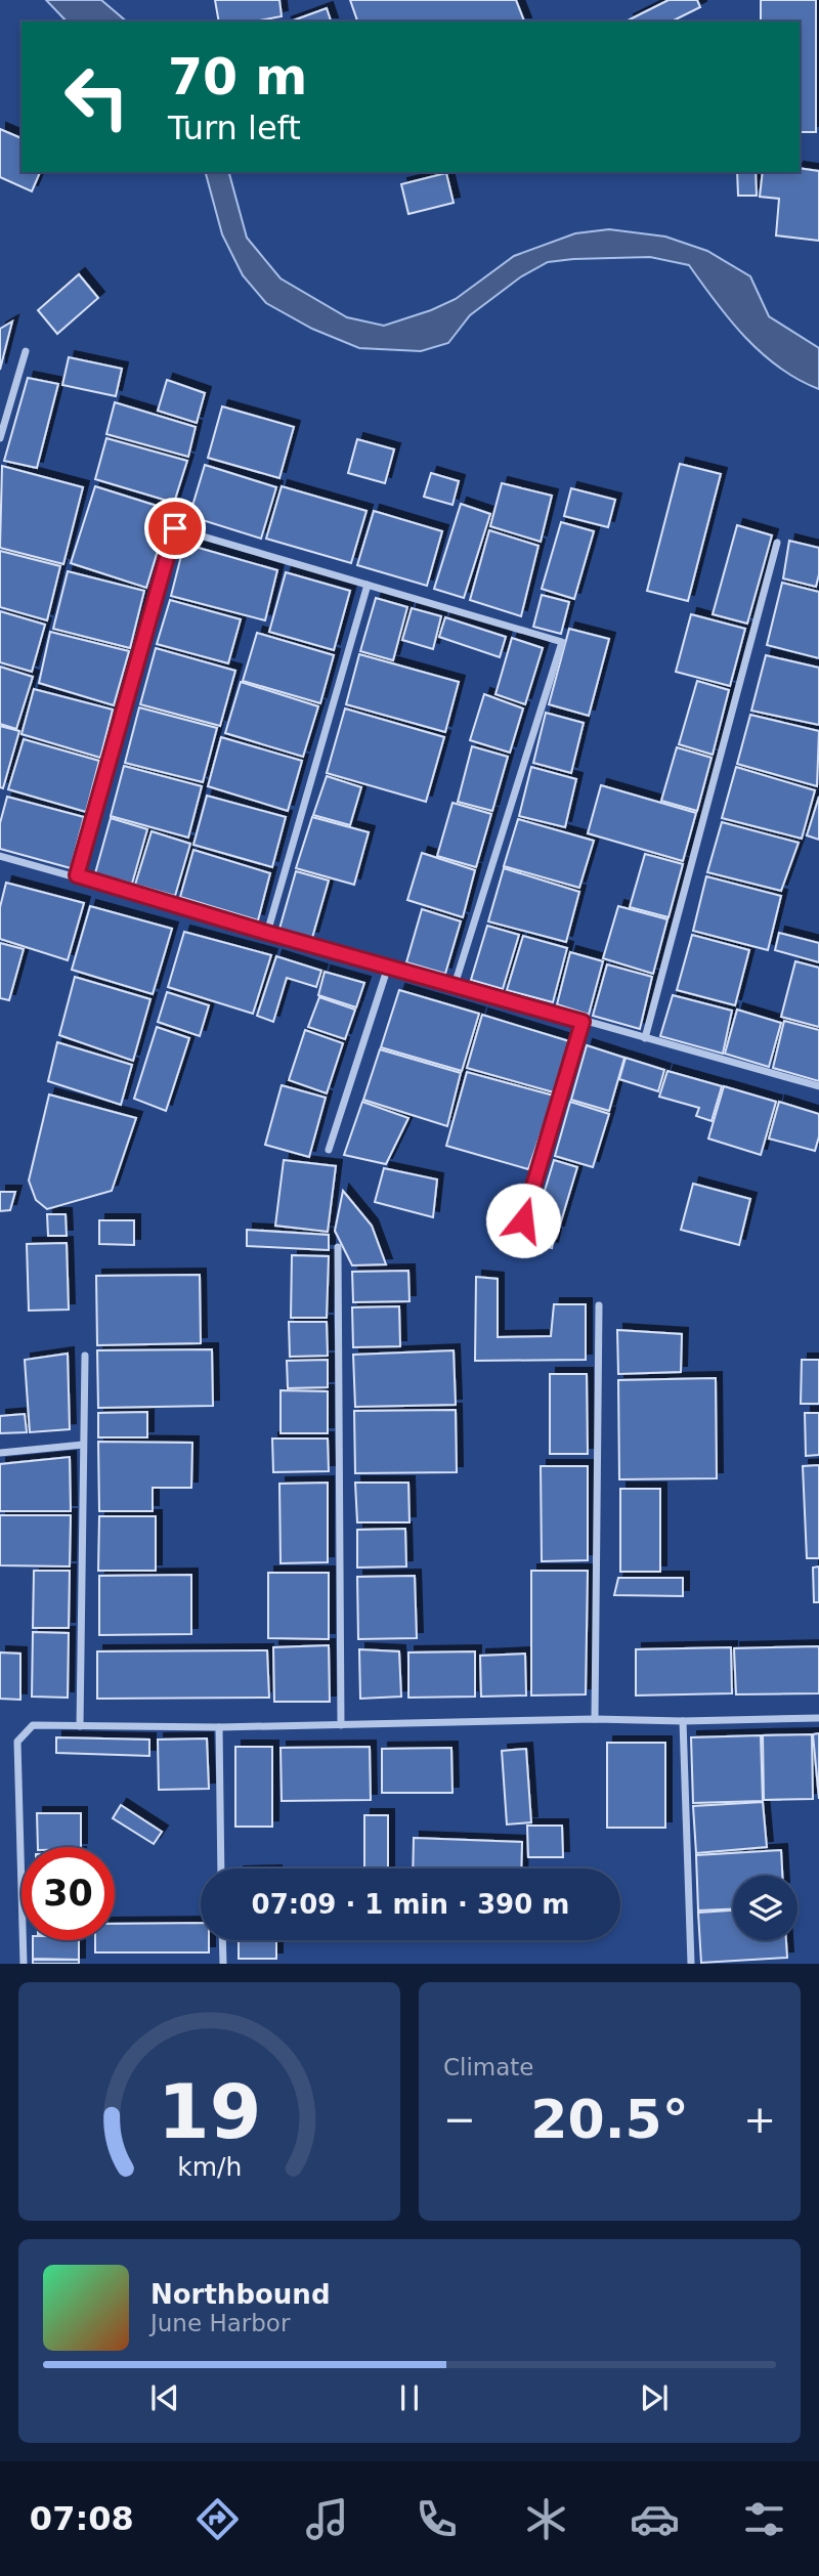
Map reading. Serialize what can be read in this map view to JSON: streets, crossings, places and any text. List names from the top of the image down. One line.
{"page":{"turn":["70 m","Turn left"],"limit":"30","trip":"07:09 · 1 min · 390 m","tile":"Climate","heat":["−","20.5°","+"],"song":["Northbound","June Harbor"],"tabs":"07:08","gauge":["19","km/h"]}}
